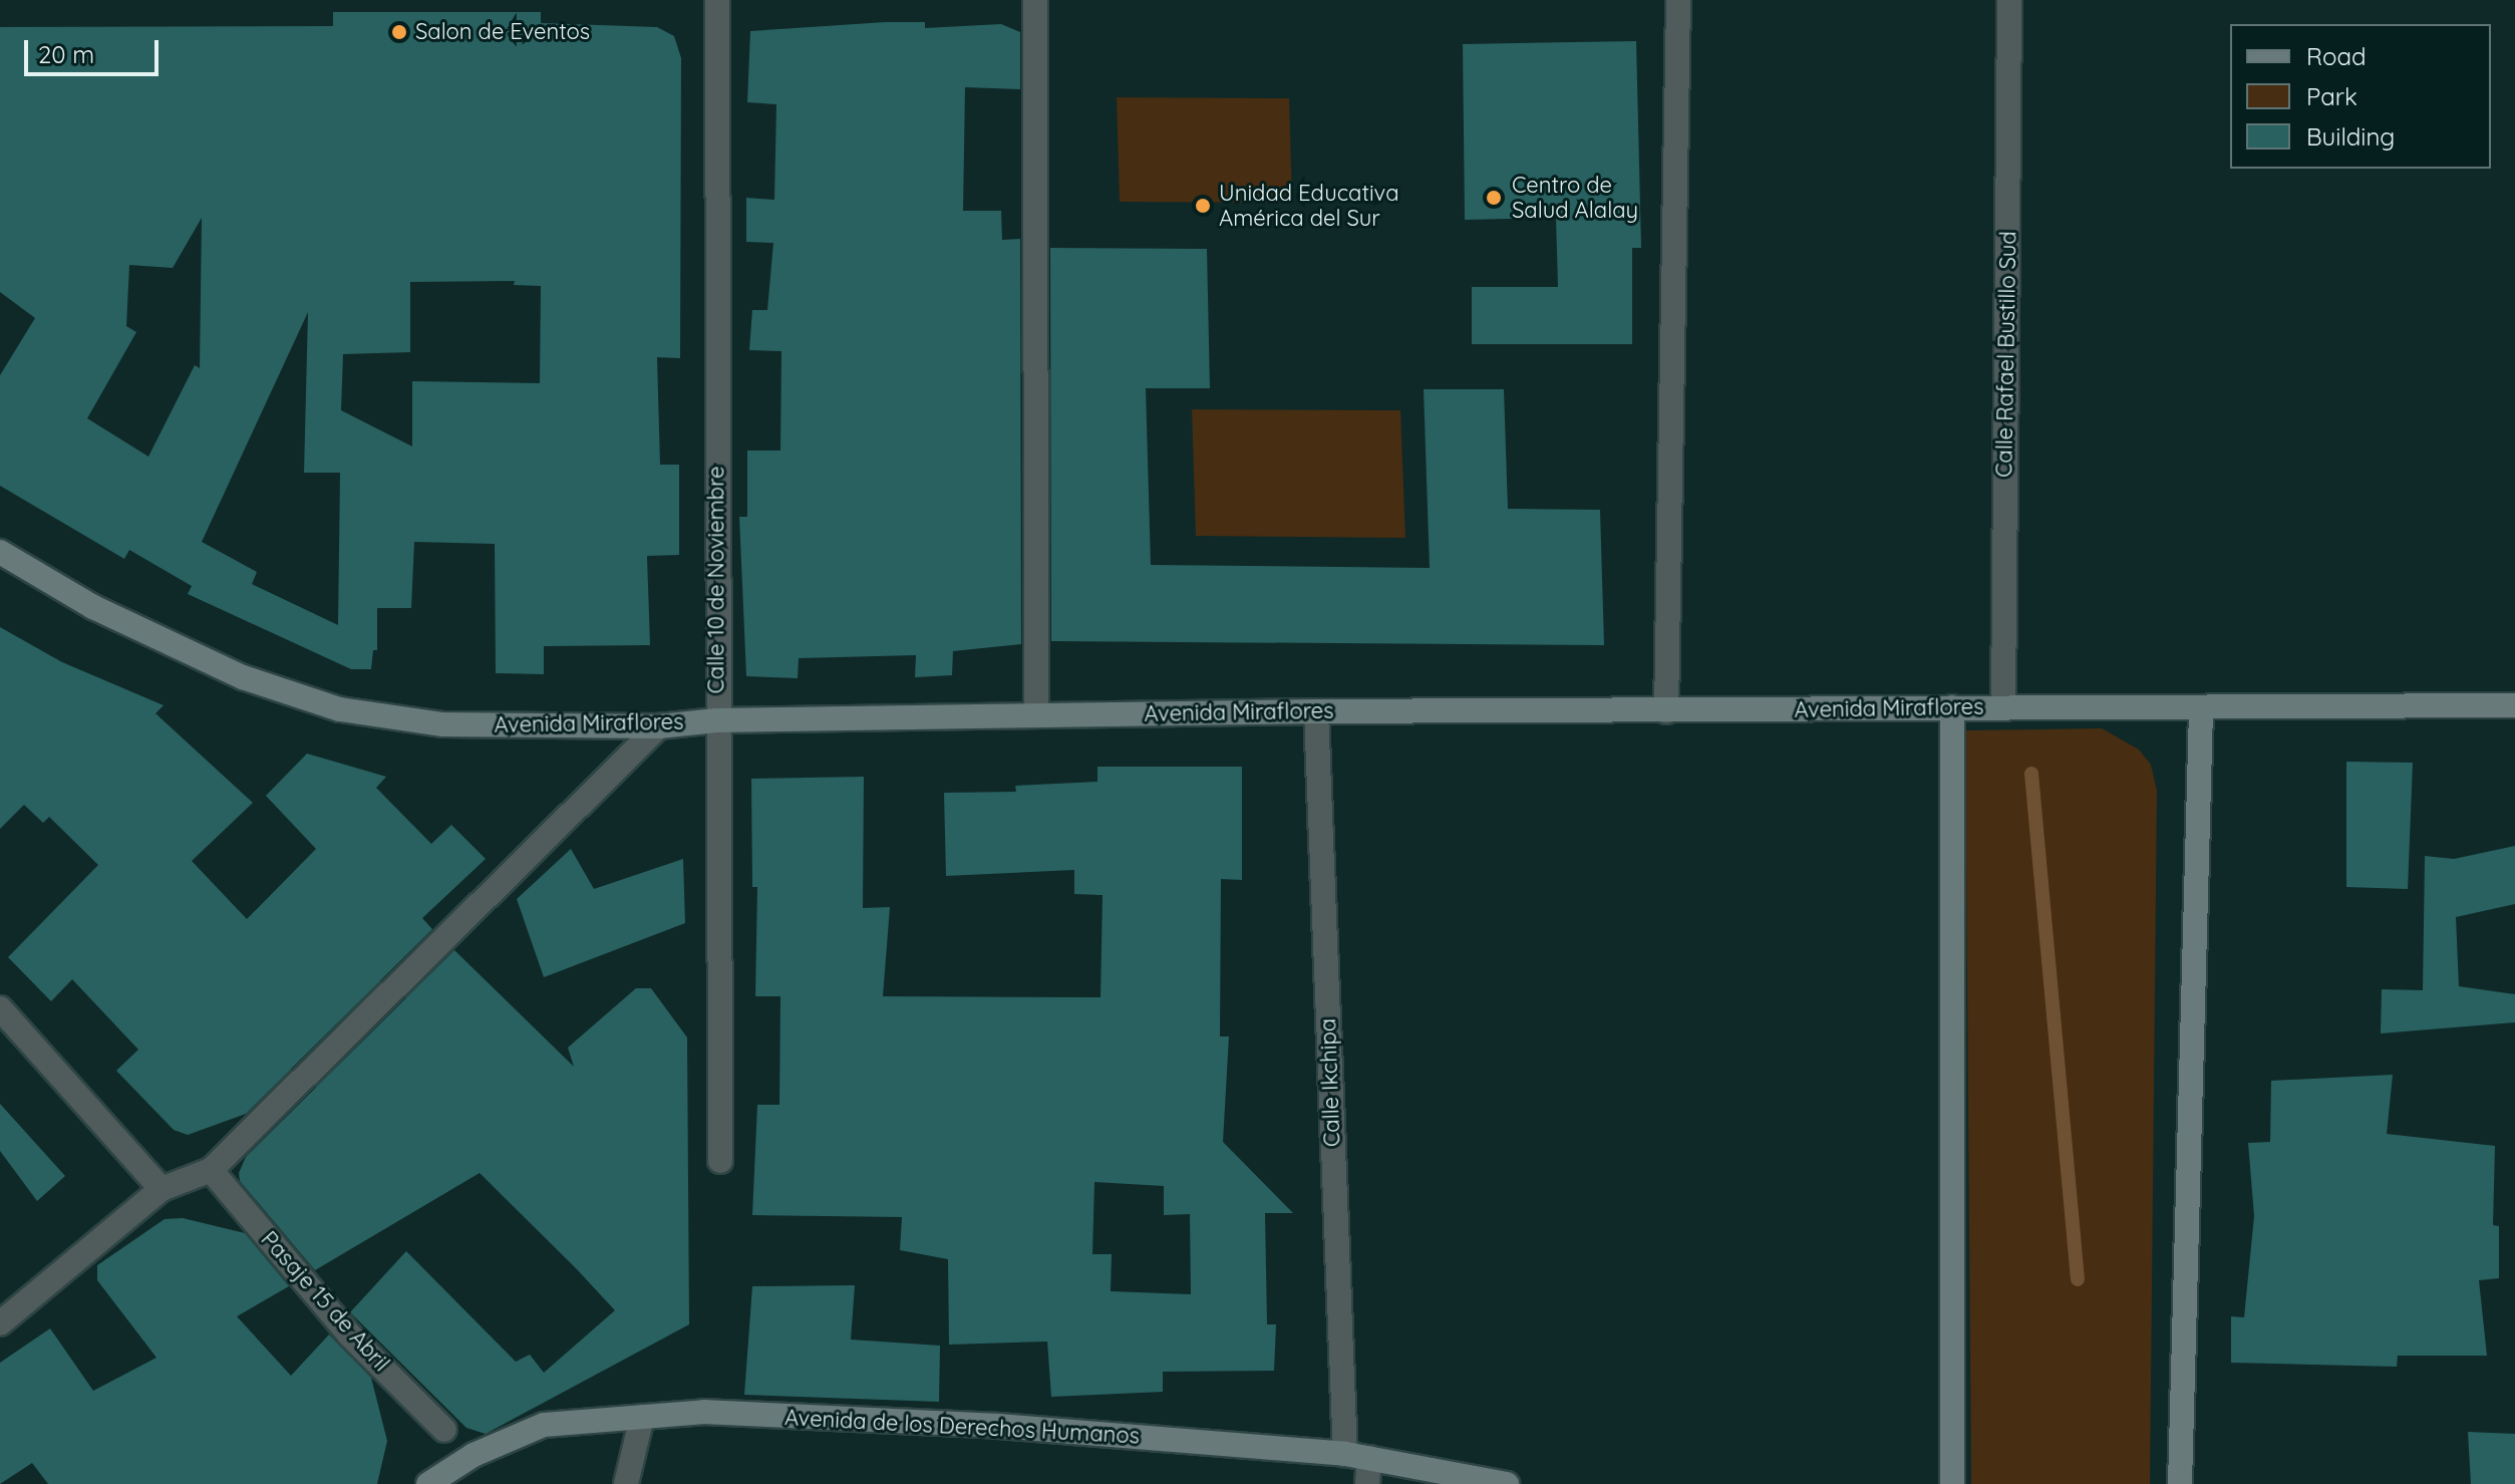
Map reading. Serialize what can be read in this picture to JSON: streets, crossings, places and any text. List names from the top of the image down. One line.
{"streets":{"street":["Calle Rafael Bustillo Sud","Calle 10 de Noviembre","Avenida Miraflores","Calle Ikchipa","Pasaje 15 de Abril","Avenida de los Derechos Humanos"]},"crossings":[["Calle Rafael Bustillo Sud","Avenida Miraflores"],["Calle 10 de Noviembre","Avenida Miraflores"],["Avenida Miraflores","Calle Ikchipa"],["Calle Ikchipa","Avenida de los Derechos Humanos"]],"places":["Salon de Eventos","Centro de Salud Alalay","Unidad Educativa América del Sur"],"legend":["Road","Park","Building"],"scale_bar":"20 m"}
